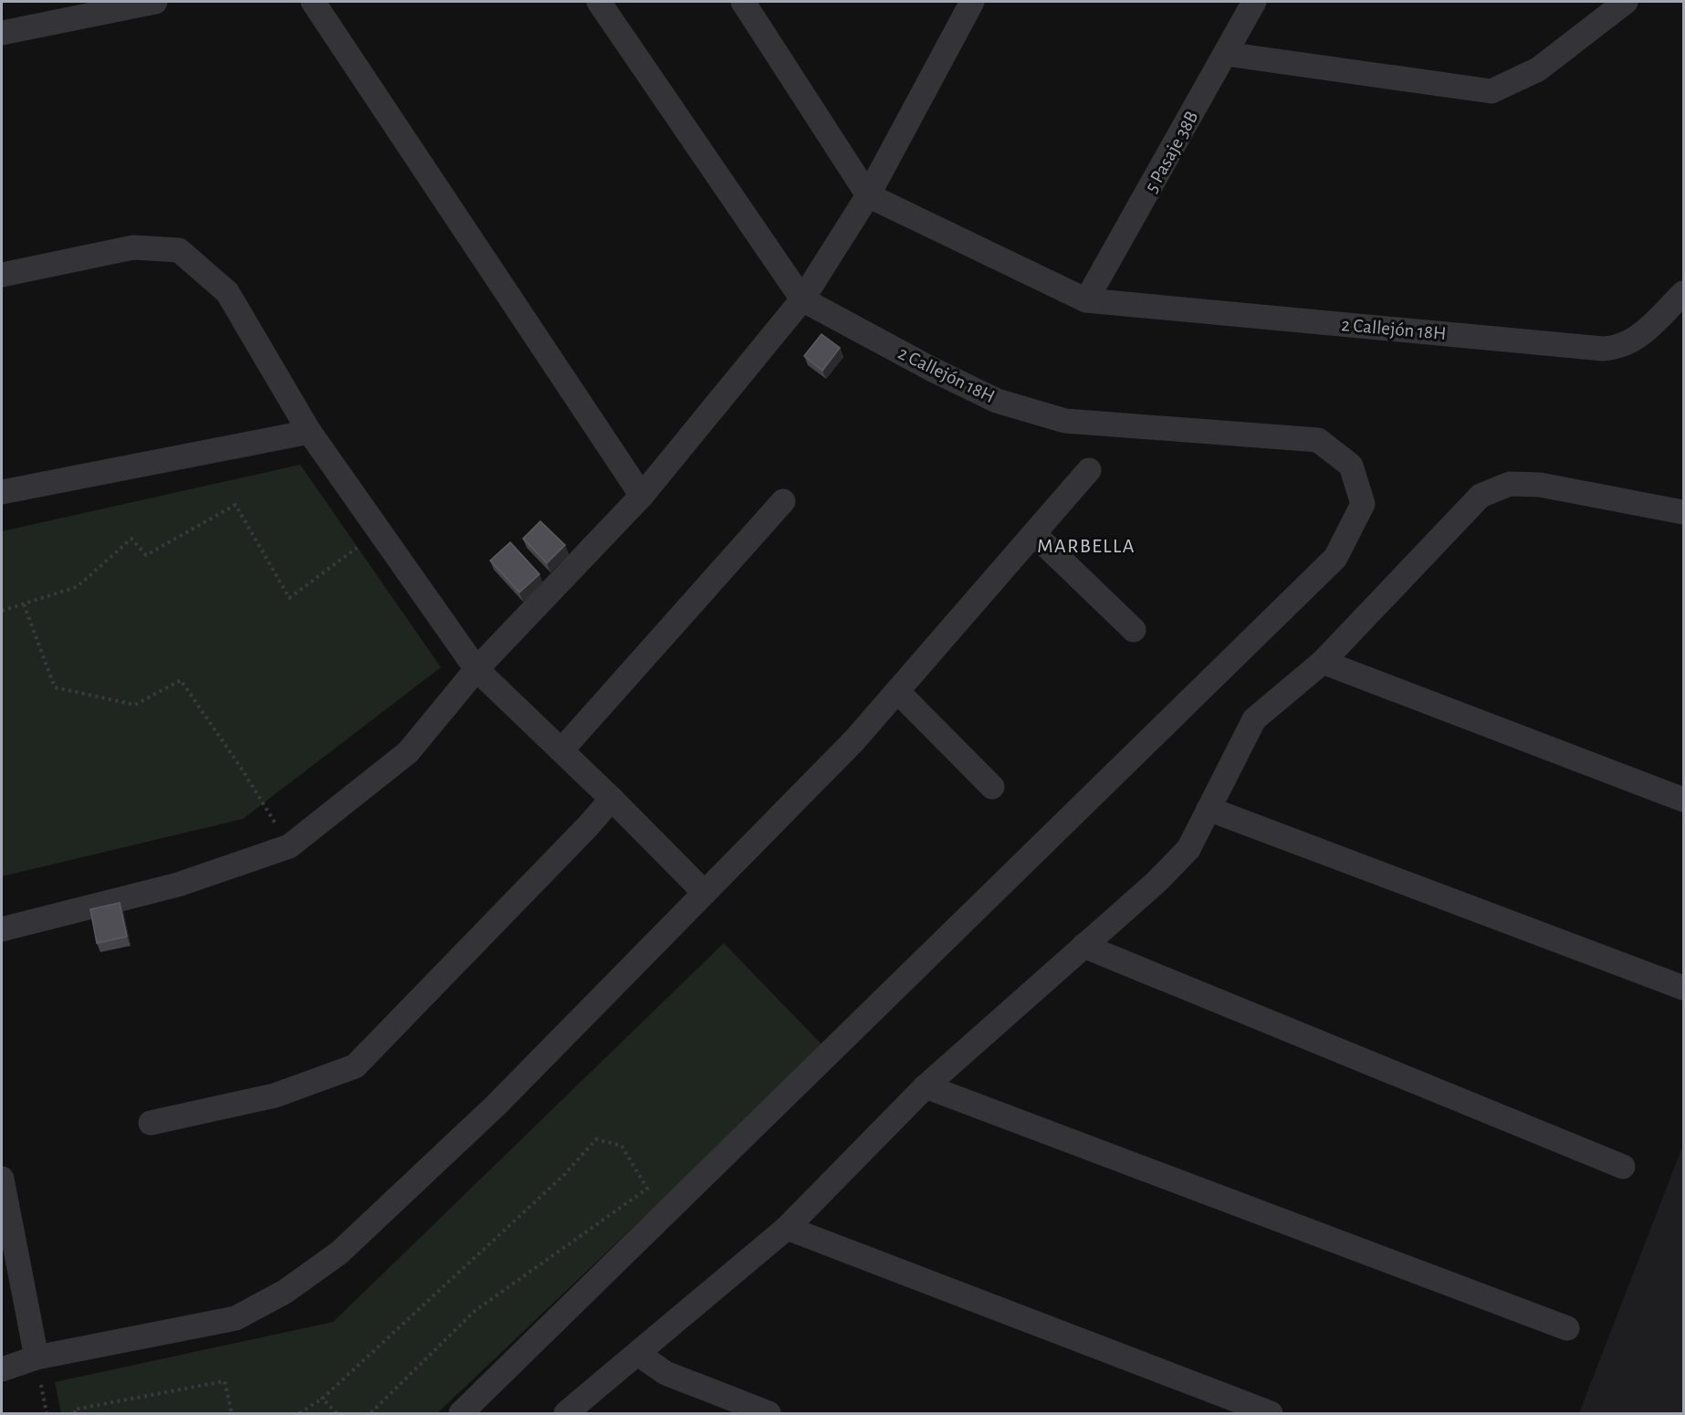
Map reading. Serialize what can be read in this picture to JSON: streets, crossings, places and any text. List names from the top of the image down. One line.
{"streets":{"street":["5 Pasaje 38B","2 Callejón 18H"]},"crossings":[["5 Pasaje 38B","2 Callejón 18H"]],"districts":["MARBELLA"]}
